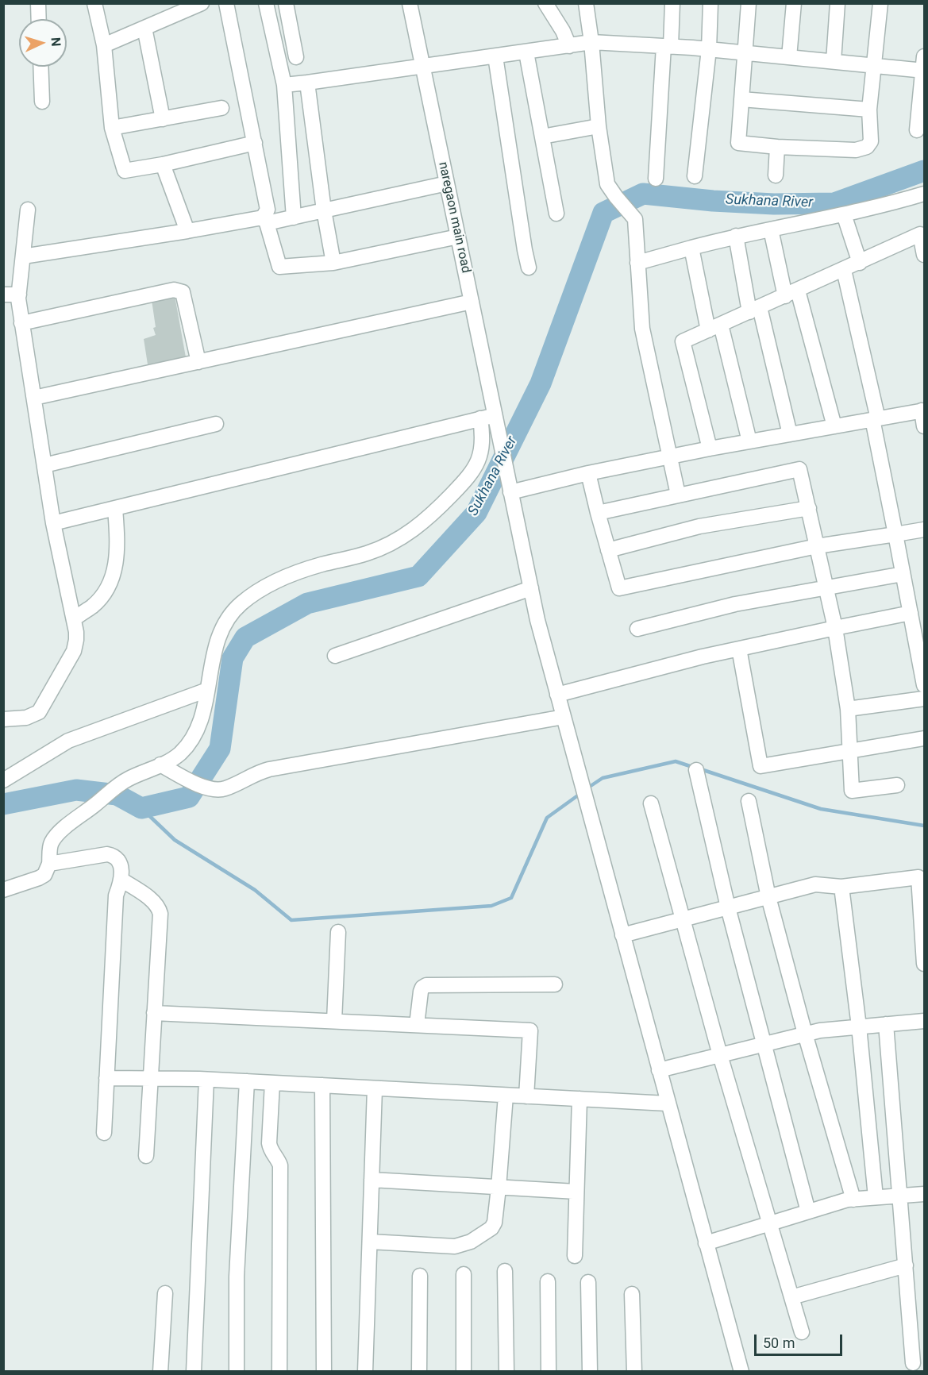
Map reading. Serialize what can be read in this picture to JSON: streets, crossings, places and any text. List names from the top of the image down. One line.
{"streets":{"street":["naregaon main road"]},"water":["Sukhana River"],"scale_bar":"50 m","north":"right"}
